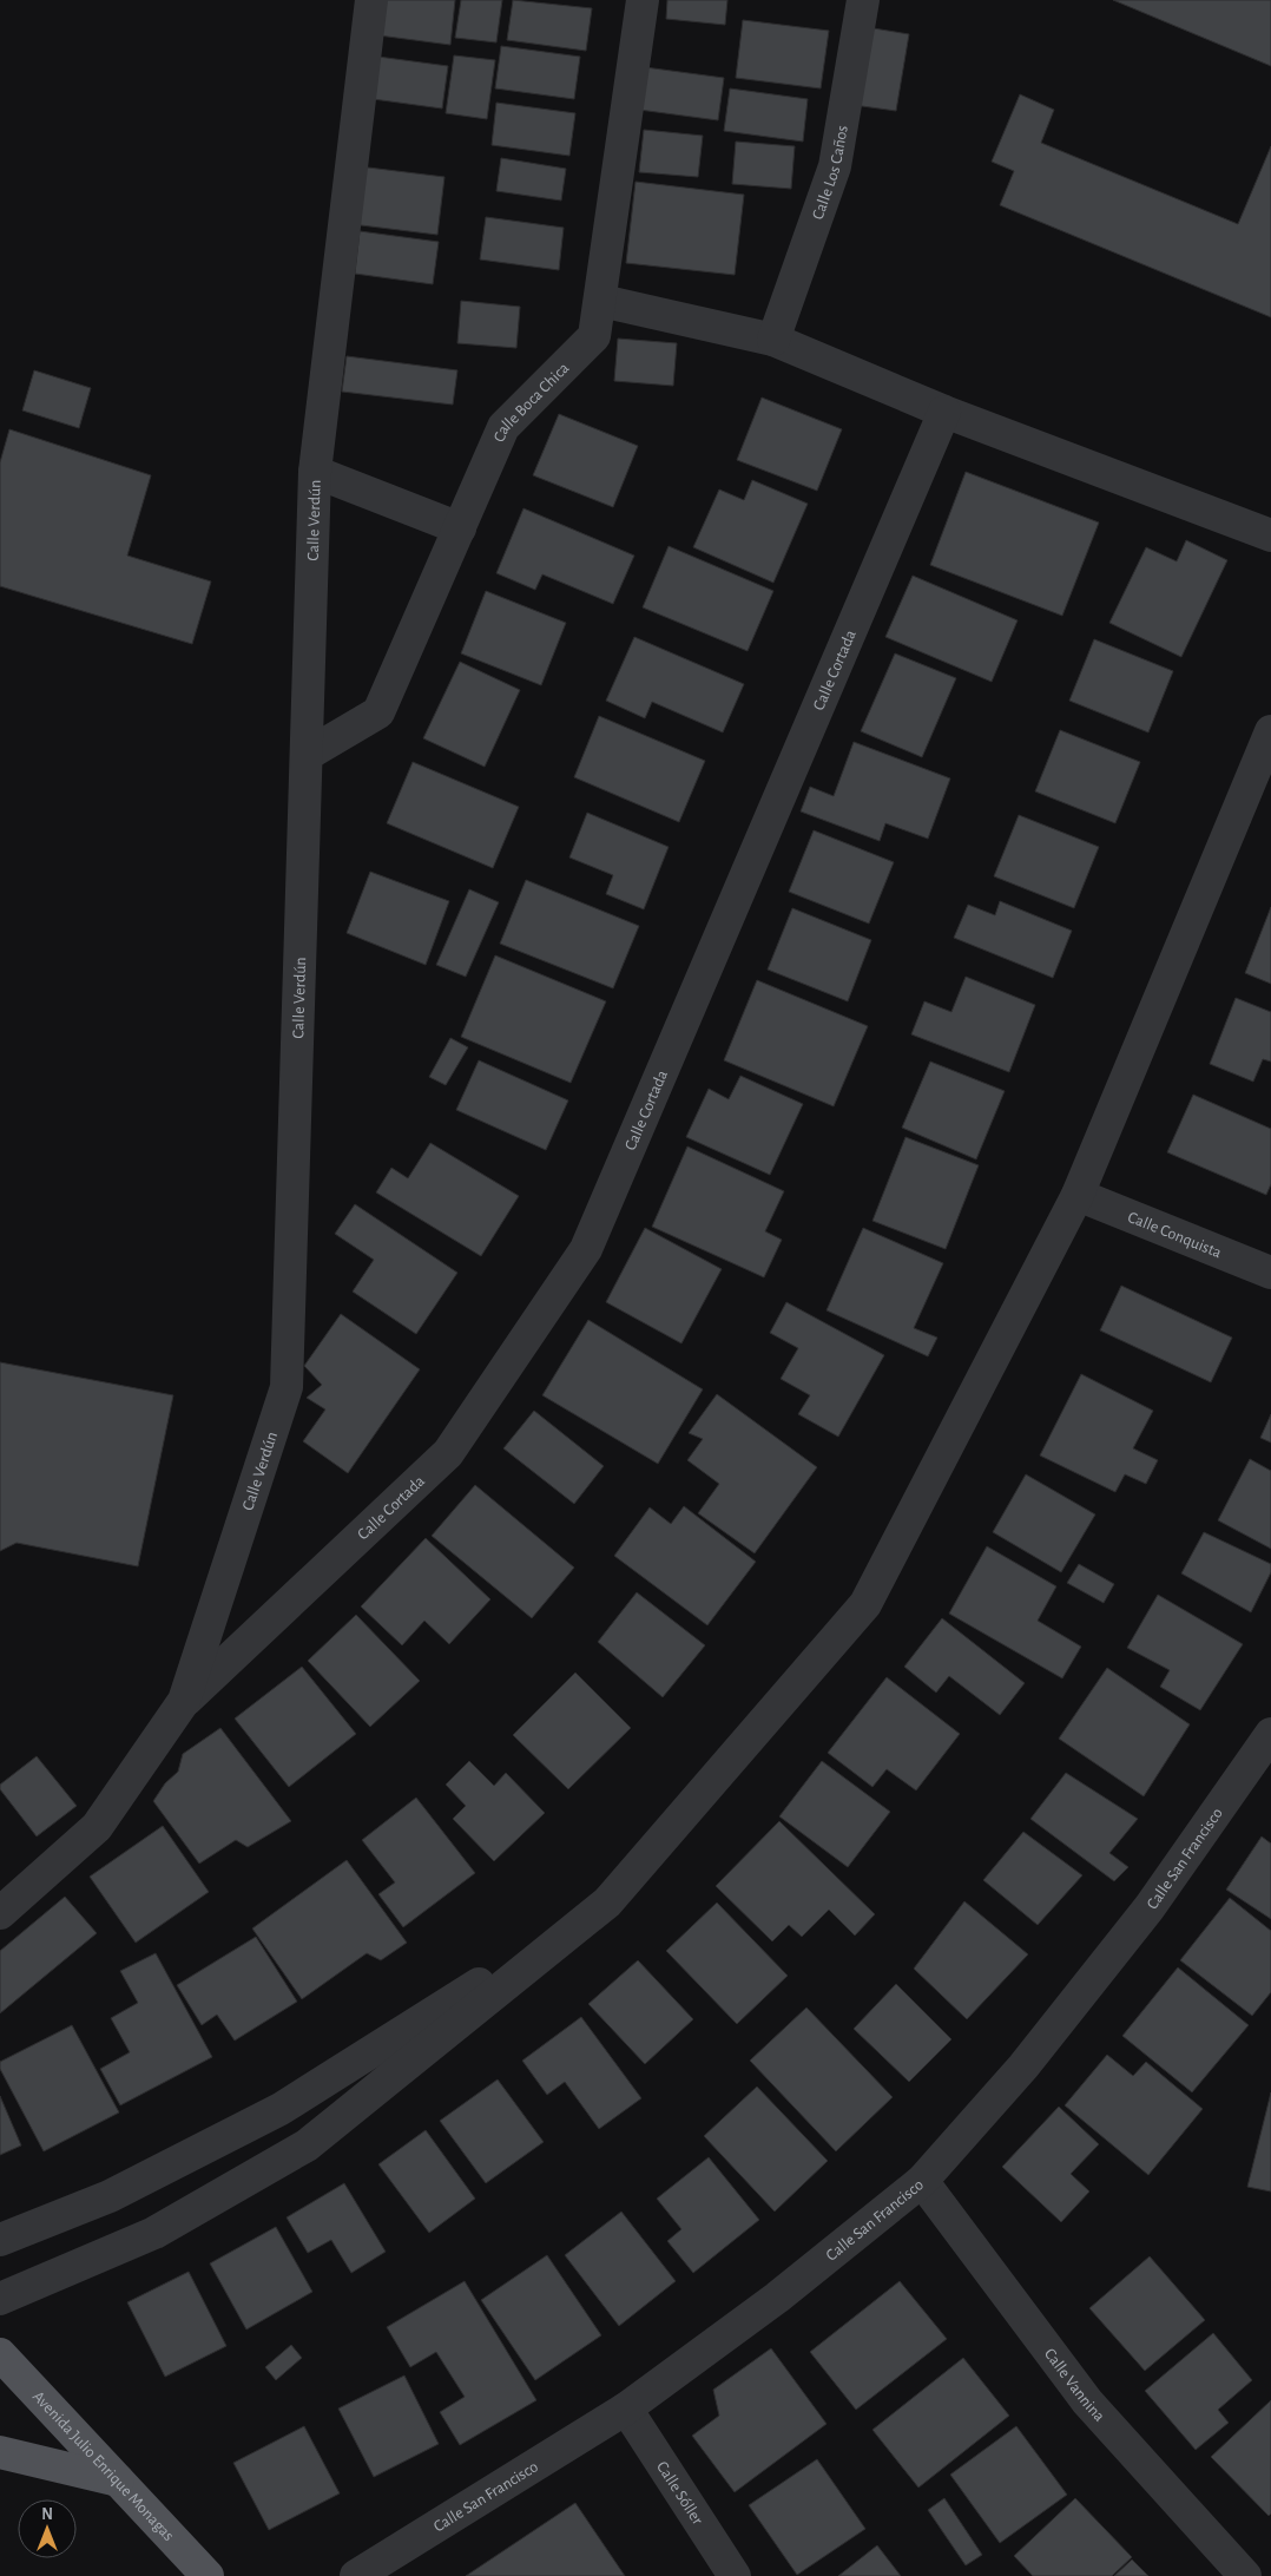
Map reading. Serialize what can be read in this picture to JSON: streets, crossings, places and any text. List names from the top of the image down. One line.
{"streets":{"main road":["Avenida Julio Enrique Monagas"],"street":["Calle Los Caños","Calle Boca Chica","Calle Verdún","Calle Cortada","Calle Conquista","Calle San Francisco","Calle Vannina","Calle Sóller"]},"crossings":[["Calle Boca Chica","Calle Verdún"],["Calle Verdún","Calle Cortada"],["Calle San Francisco","Calle Vannina"],["Calle San Francisco","Calle Sóller"]],"north":"top"}
